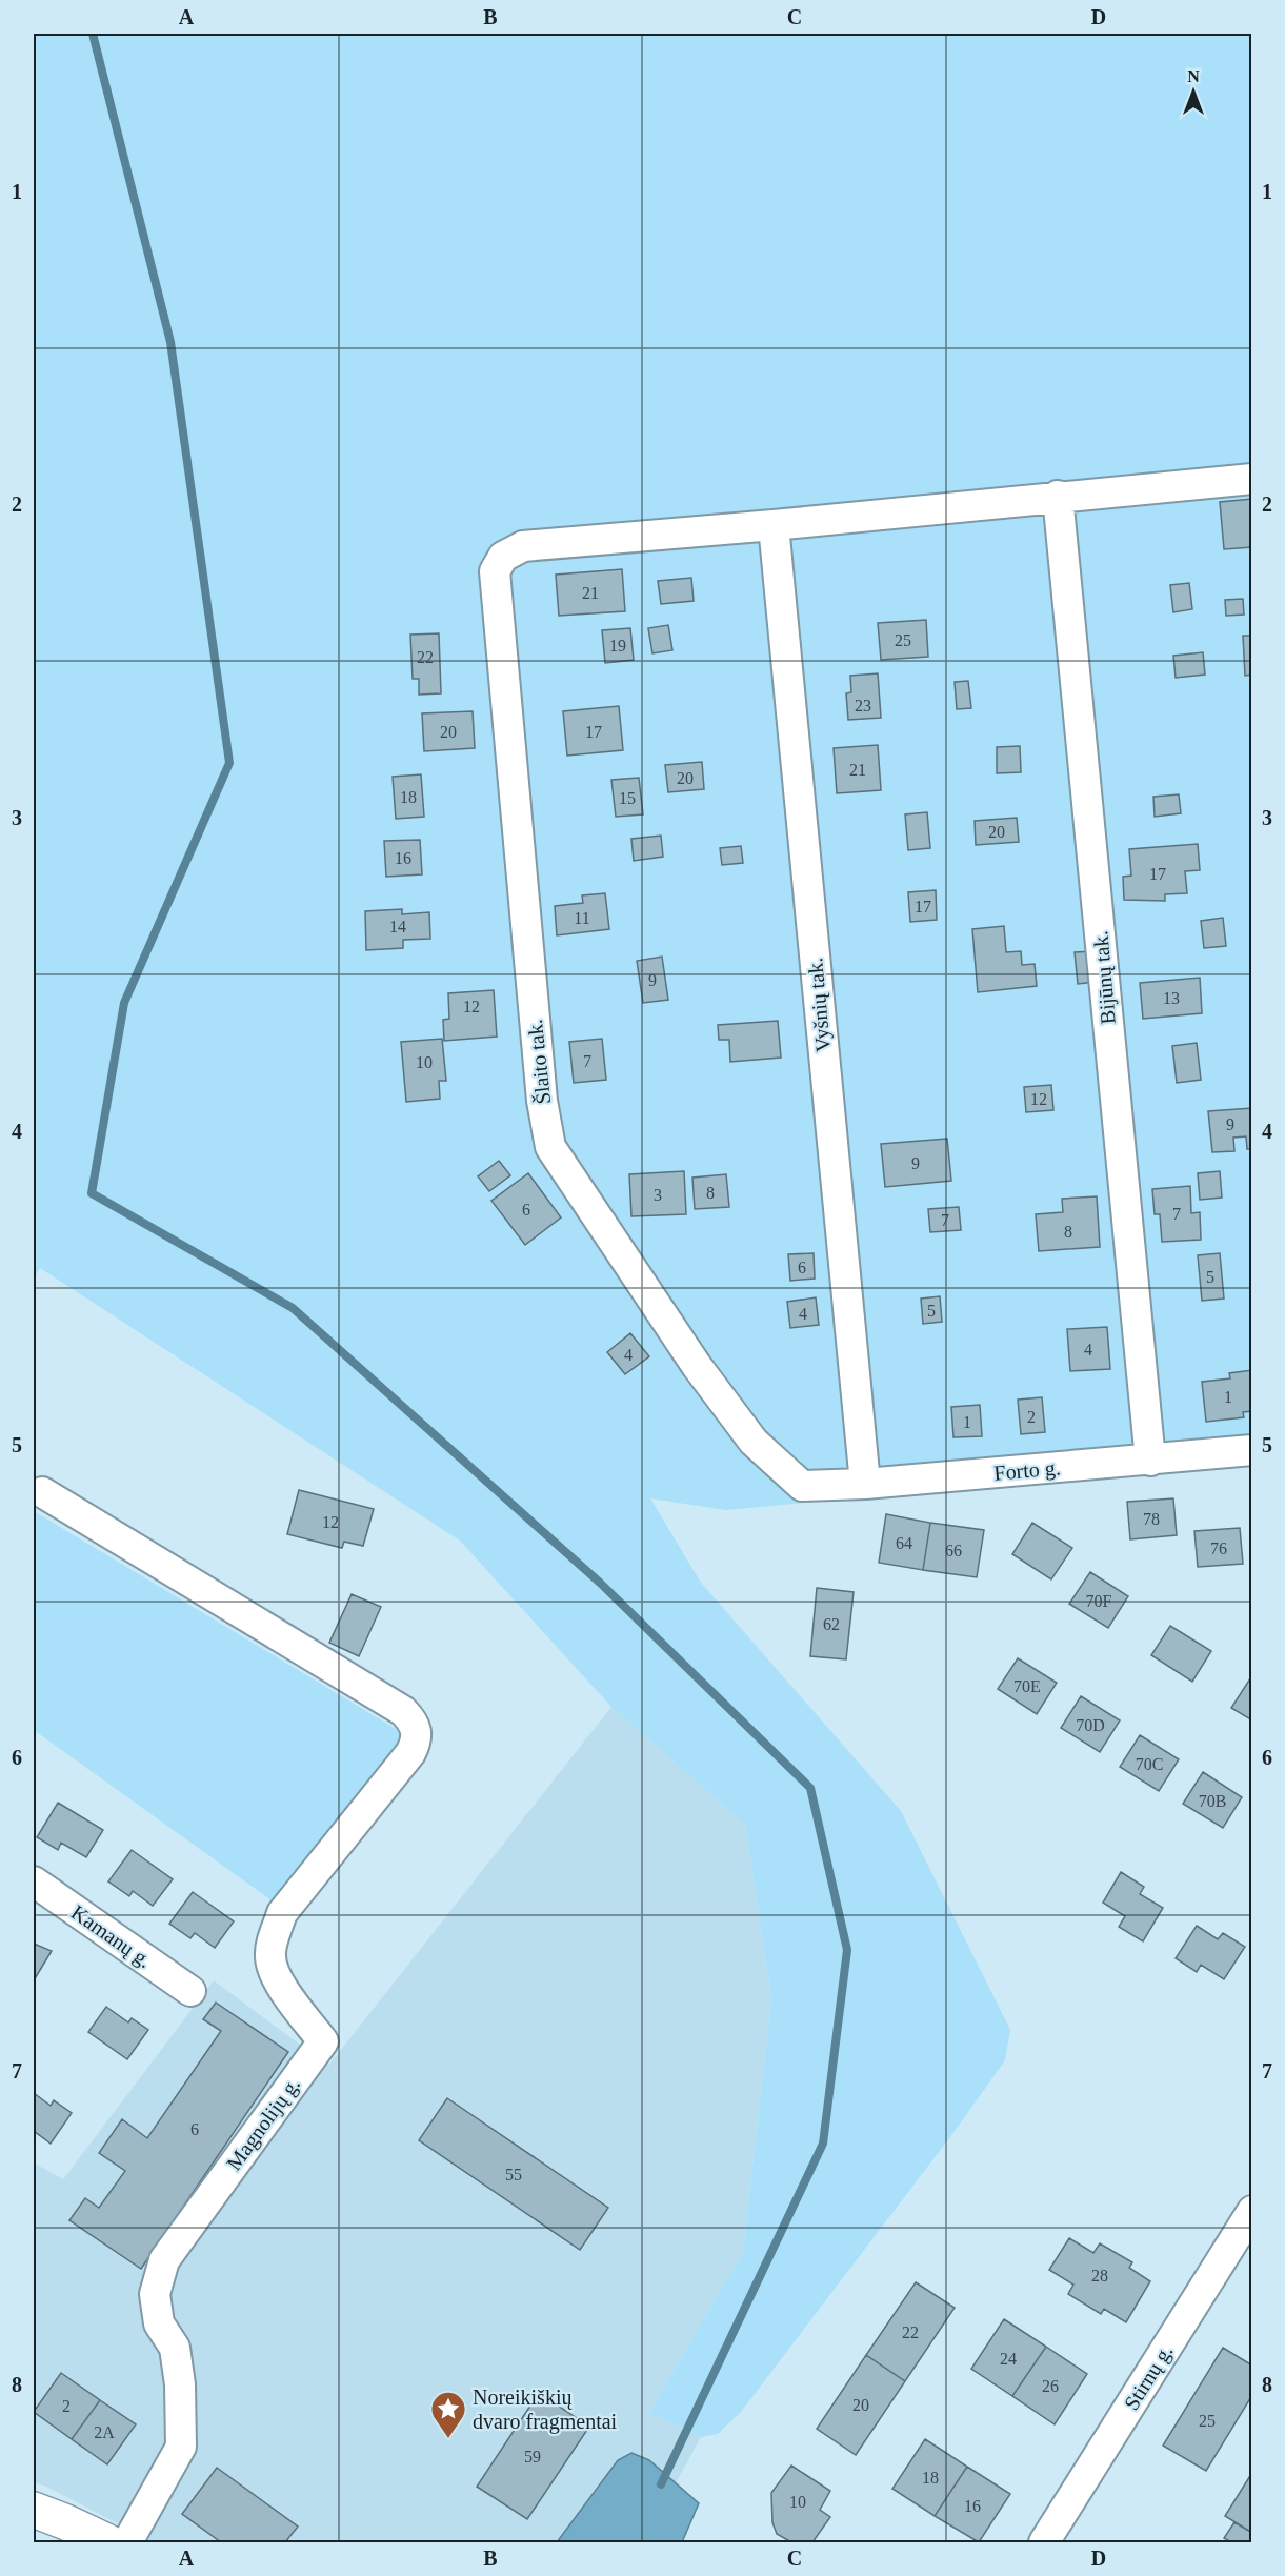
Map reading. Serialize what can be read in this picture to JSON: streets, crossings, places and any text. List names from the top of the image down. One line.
{"streets":{"street":["Bijūnų tak.","Vyšnių tak.","Šlaito tak.","Forto g.","Kamanų g.","Magnolijų g.","Stirnų g."]},"crossings":[["Bijūnų tak.","Forto g."],["Vyšnių tak.","Šlaito tak."],["Vyšnių tak.","Forto g."],["Šlaito tak.","Forto g."]],"places":{"place":["Noreikiškių dvaro fragmentai"]},"house_numbers":["21","25","19","22","23","20","17","21","20","18","15","20","16","17","17","11","14","9","13","12","7","10","12","9","9","8","3","6","7","7","8","6","5","5","4","4","4","1","2","1","78","12","64","76","66","70F","62","70E","70D","70C","70B","6","55","28","22","24","26","20","2","25","2A","59","18","10","16"],"north":"top","grid":{"columns":["A","B","C","D"],"rows":["1","2","3","4","5","6","7","8"]}}
